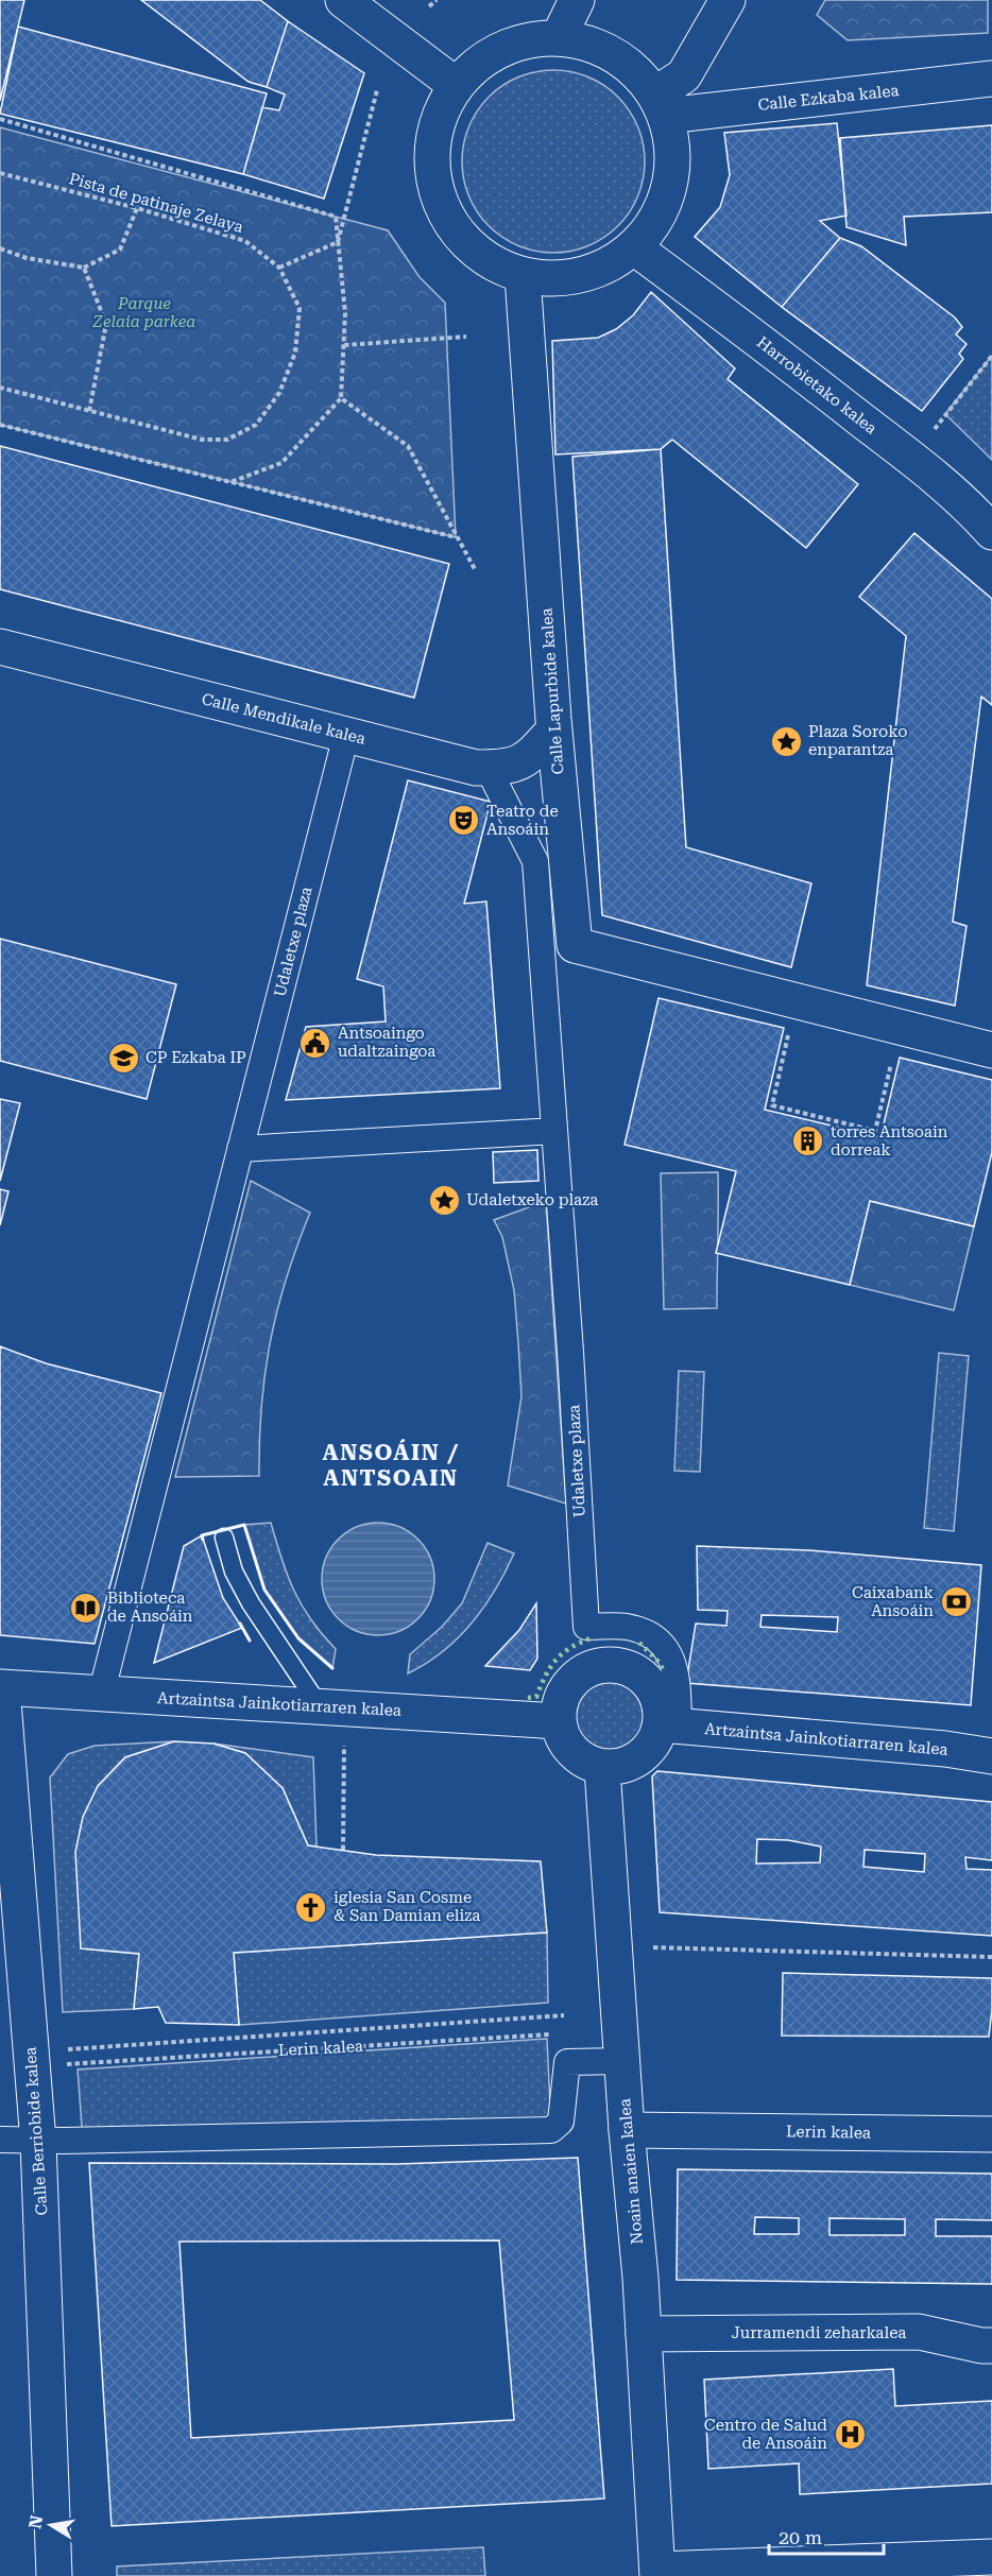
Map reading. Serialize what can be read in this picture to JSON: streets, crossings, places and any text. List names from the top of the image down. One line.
{"streets":{"street":["Calle Ezkaba kalea","Harrobietako kalea","Calle Lapurbide kalea","Calle Mendikale kalea","Udaletxe plaza","Artzaintsa Jainkotiarraren kalea","Lerin kalea","Calle Berriobide kalea","Noain anaien kalea","Jurramendi zeharkalea"],"path":["Pista de patinaje Zelaya"]},"crossings":[["Calle Lapurbide kalea","Calle Mendikale kalea"],["Calle Mendikale kalea","Udaletxe plaza"],["Udaletxe plaza","Artzaintsa Jainkotiarraren kalea"],["Udaletxe plaza","Noain anaien kalea"],["Artzaintsa Jainkotiarraren kalea","Calle Berriobide kalea"],["Artzaintsa Jainkotiarraren kalea","Noain anaien kalea"],["Lerin kalea","Calle Berriobide kalea"],["Lerin kalea","Noain anaien kalea"],["Noain anaien kalea","Jurramendi zeharkalea"]],"districts":["ANSOÁIN / ANTSOAIN"],"parks":["Parque Zelaia parkea"],"places":{"place":["Plaza Soroko enparantza","Udaletxeko plaza"],"theatre":["Teatro de Ansoáin"],"public building":["Antsoaingo udaltzaingoa"],"school or university":["CP Ezkaba IP"],"building":["torres Antsoain dorreak"],"bank":["Caixabank Ansoáin"],"library":["Biblioteca de Ansoáin"],"church":["iglesia San Cosme & San Damian eliza"],"hospital":["Centro de Salud de Ansoáin"]},"scale_bar":"20 m","north":"left"}
